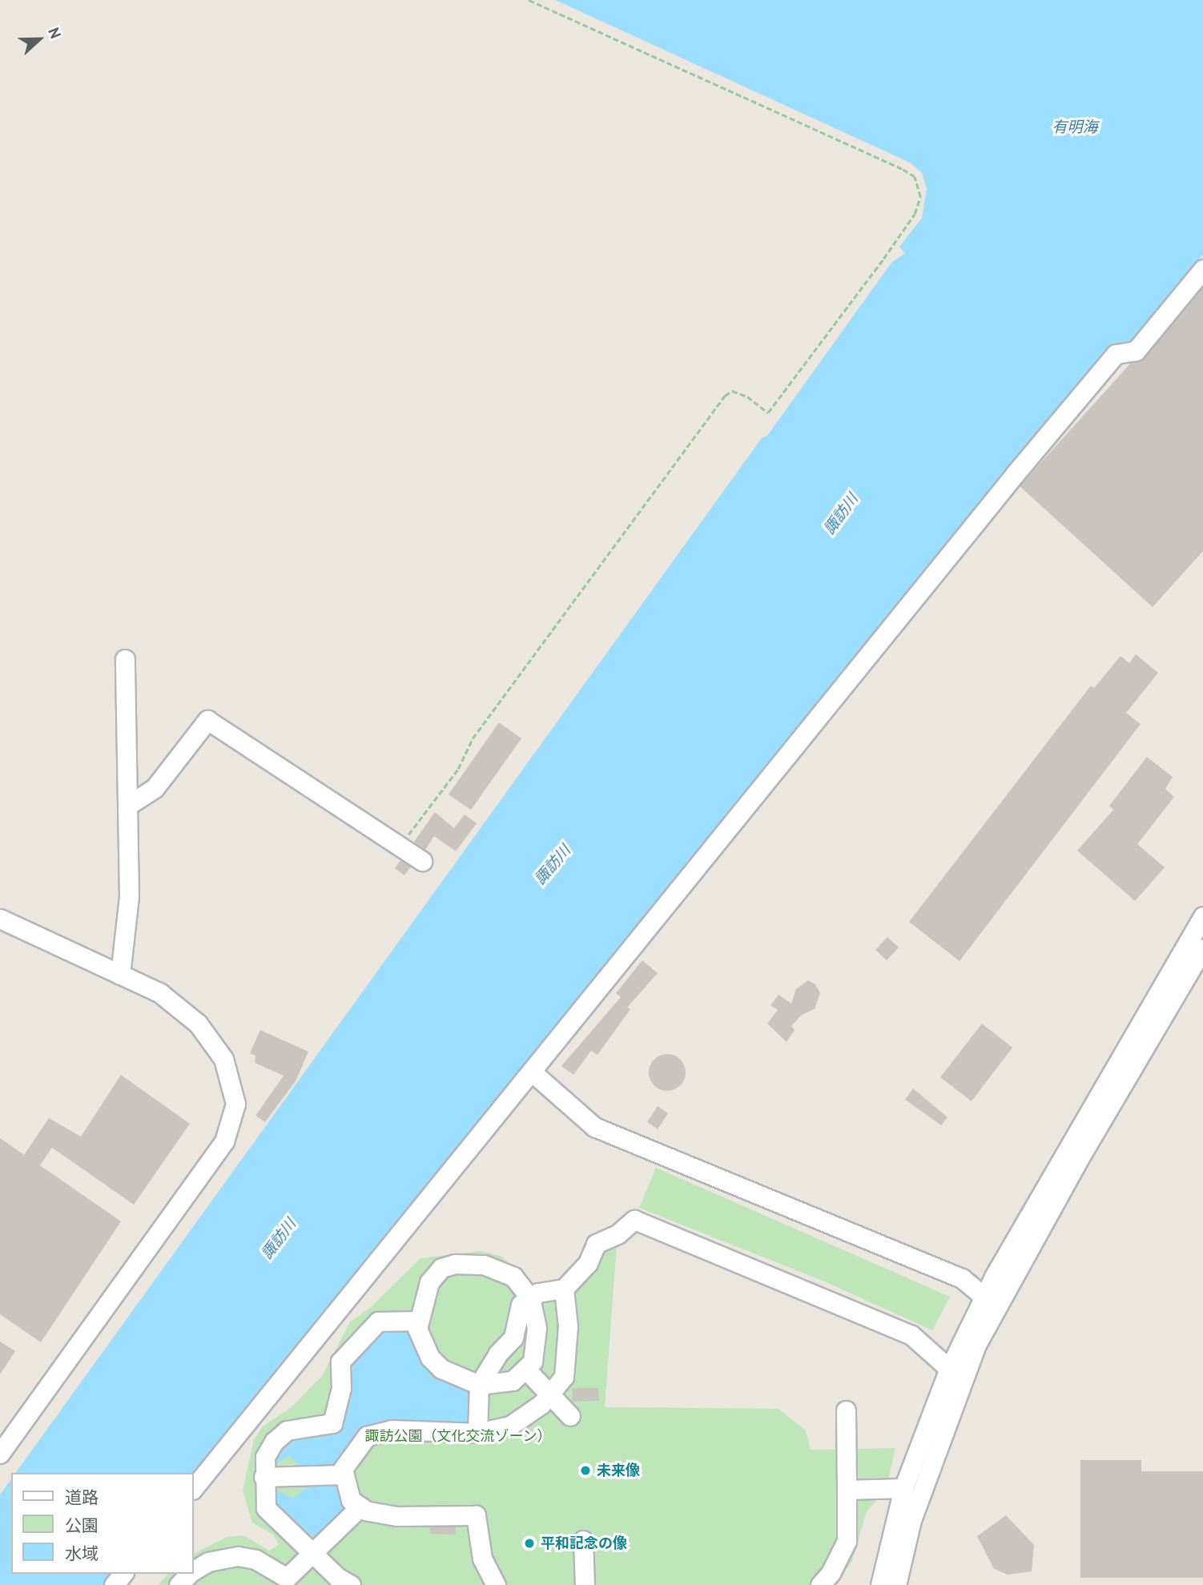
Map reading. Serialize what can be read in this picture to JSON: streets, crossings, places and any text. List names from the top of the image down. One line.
{"water":["有明海","諏訪川"],"parks":["諏訪公園（文化交流ゾーン）"],"places":["未来像","平和記念の像"],"legend":["道路","公園","水域"],"north":"right"}
